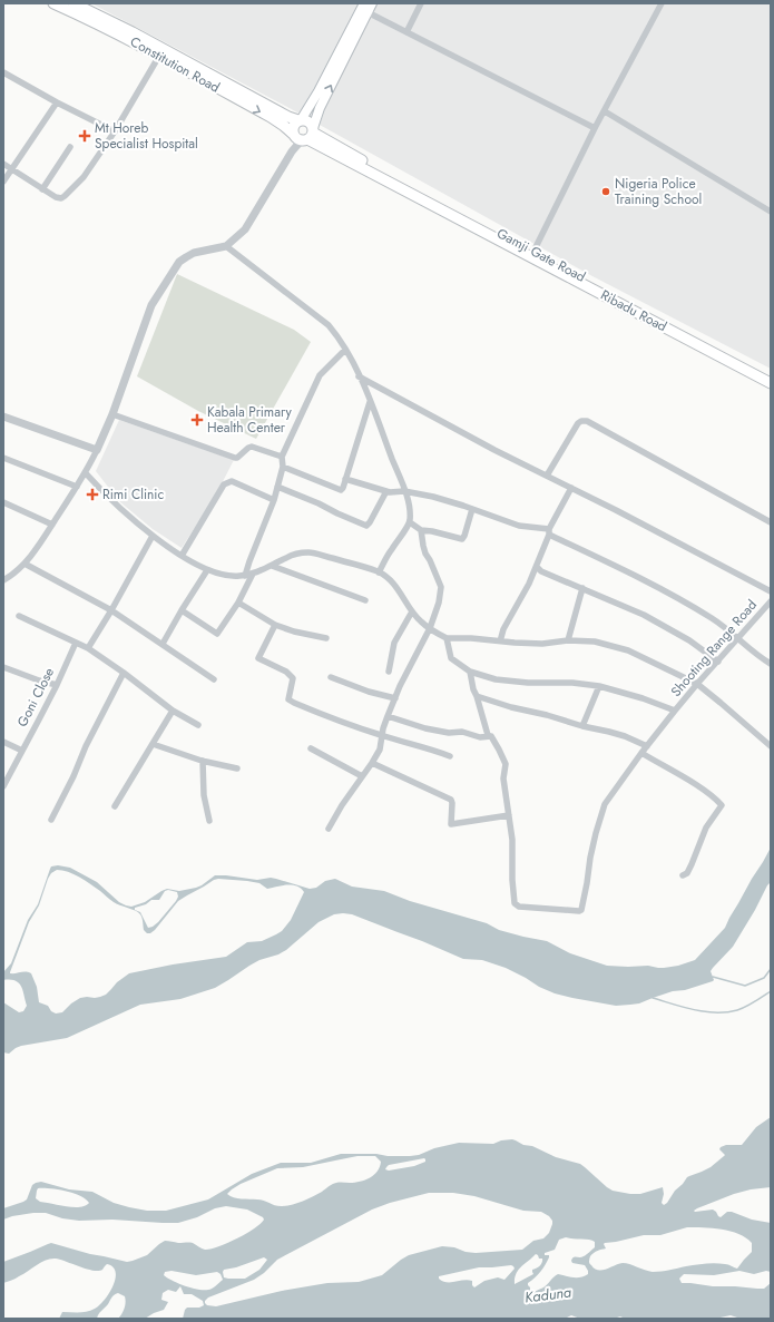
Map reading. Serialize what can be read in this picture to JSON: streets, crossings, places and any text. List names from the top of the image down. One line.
{"streets":{"main road":["Constitution Road","Gamji Gate Road","Ribadu Road"],"street":["Shooting Range Road","Goni Close"]},"crossings":[["Constitution Road","Gamji Gate Road"],["Constitution Road","Ribadu Road"],["Gamji Gate Road","Ribadu Road"]],"water":["Kaduna"],"places":{"health":["Mt Horeb Specialist Hospital","Kabala Primary Health Center","Rimi Clinic"],"other":["Nigeria Police Training School"]}}
